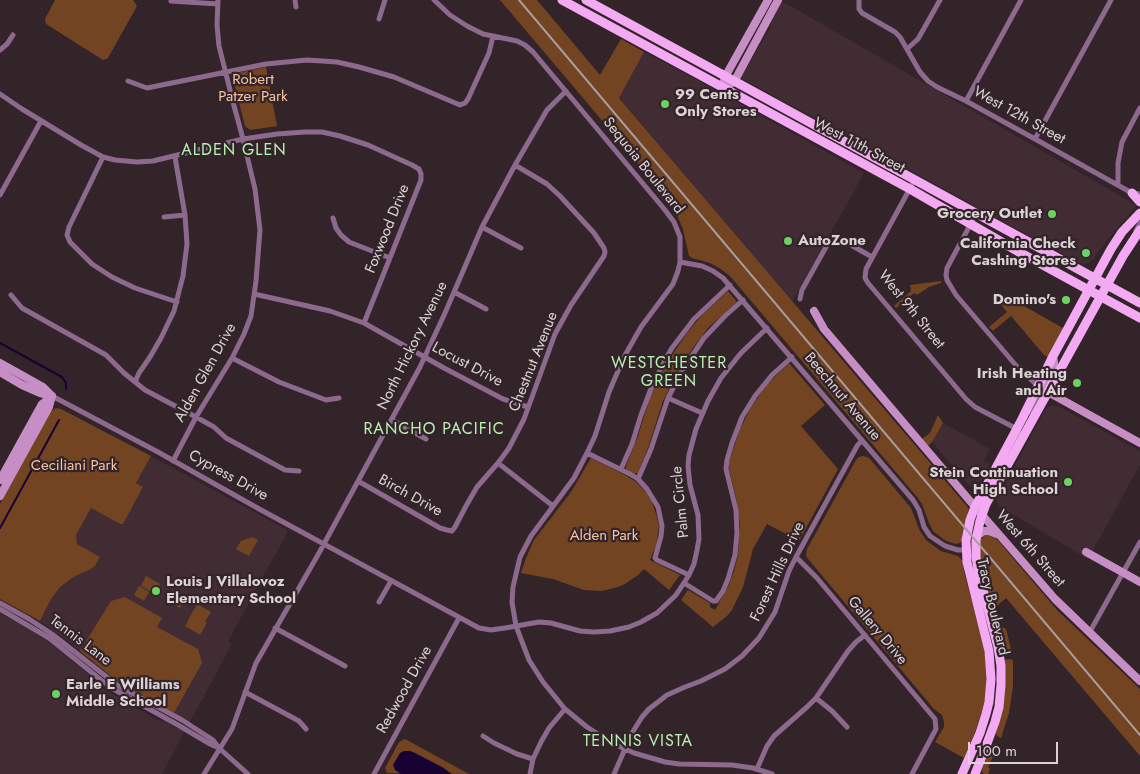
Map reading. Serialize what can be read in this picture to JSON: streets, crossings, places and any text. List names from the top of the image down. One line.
{"streets":{"main road":["West 11th Street","Tracy Boulevard"],"street":["West 12th Street","Sequoia Boulevard","Foxwood Drive","West 9th Street","North Hickory Avenue","Chestnut Avenue","Locust Drive","Alden Glen Drive","Beechnut Avenue","Cypress Drive","Birch Drive","Palm Circle","West 6th Street","Forest Hills Drive","Gallery Drive","Tennis Lane","Redwood Drive"]},"crossings":[["West 11th Street","West 9th Street"],["West 11th Street","Tracy Boulevard"],["Sequoia Boulevard","North Hickory Avenue"],["Sequoia Boulevard","Beechnut Avenue"],["Sequoia Boulevard","Cypress Drive"],["Sequoia Boulevard","Palm Circle"],["Sequoia Boulevard","Forest Hills Drive"],["Foxwood Drive","Locust Drive"],["Foxwood Drive","Alden Glen Drive"],["West 9th Street","Tracy Boulevard"],["North Hickory Avenue","Chestnut Avenue"],["North Hickory Avenue","Locust Drive"],["North Hickory Avenue","Cypress Drive"],["North Hickory Avenue","Birch Drive"],["North Hickory Avenue","Tennis Lane"],["Chestnut Avenue","Locust Drive"],["Chestnut Avenue","Birch Drive"],["Locust Drive","Alden Glen Drive"],["Alden Glen Drive","Cypress Drive"],["Beechnut Avenue","Palm Circle"],["Beechnut Avenue","Forest Hills Drive"],["Beechnut Avenue","Tracy Boulevard"],["Cypress Drive","Palm Circle"],["Cypress Drive","Redwood Drive"],["West 6th Street","Tracy Boulevard"],["Forest Hills Drive","Gallery Drive"]],"districts":["ALDEN GLEN","WESTCHESTER GREEN","RANCHO PACIFIC","TENNIS VISTA"],"parks":["Robert Patzer Park","Ceciliani Park","Alden Park"],"places":["99 Cents Only Stores","Grocery Outlet","AutoZone","California Check Cashing Stores","Domino's","Irish Heating and Air","Stein Continuation High School","Louis J Villalovoz Elementary School","Earle E Williams Middle School"],"scale_bar":"100 m"}
